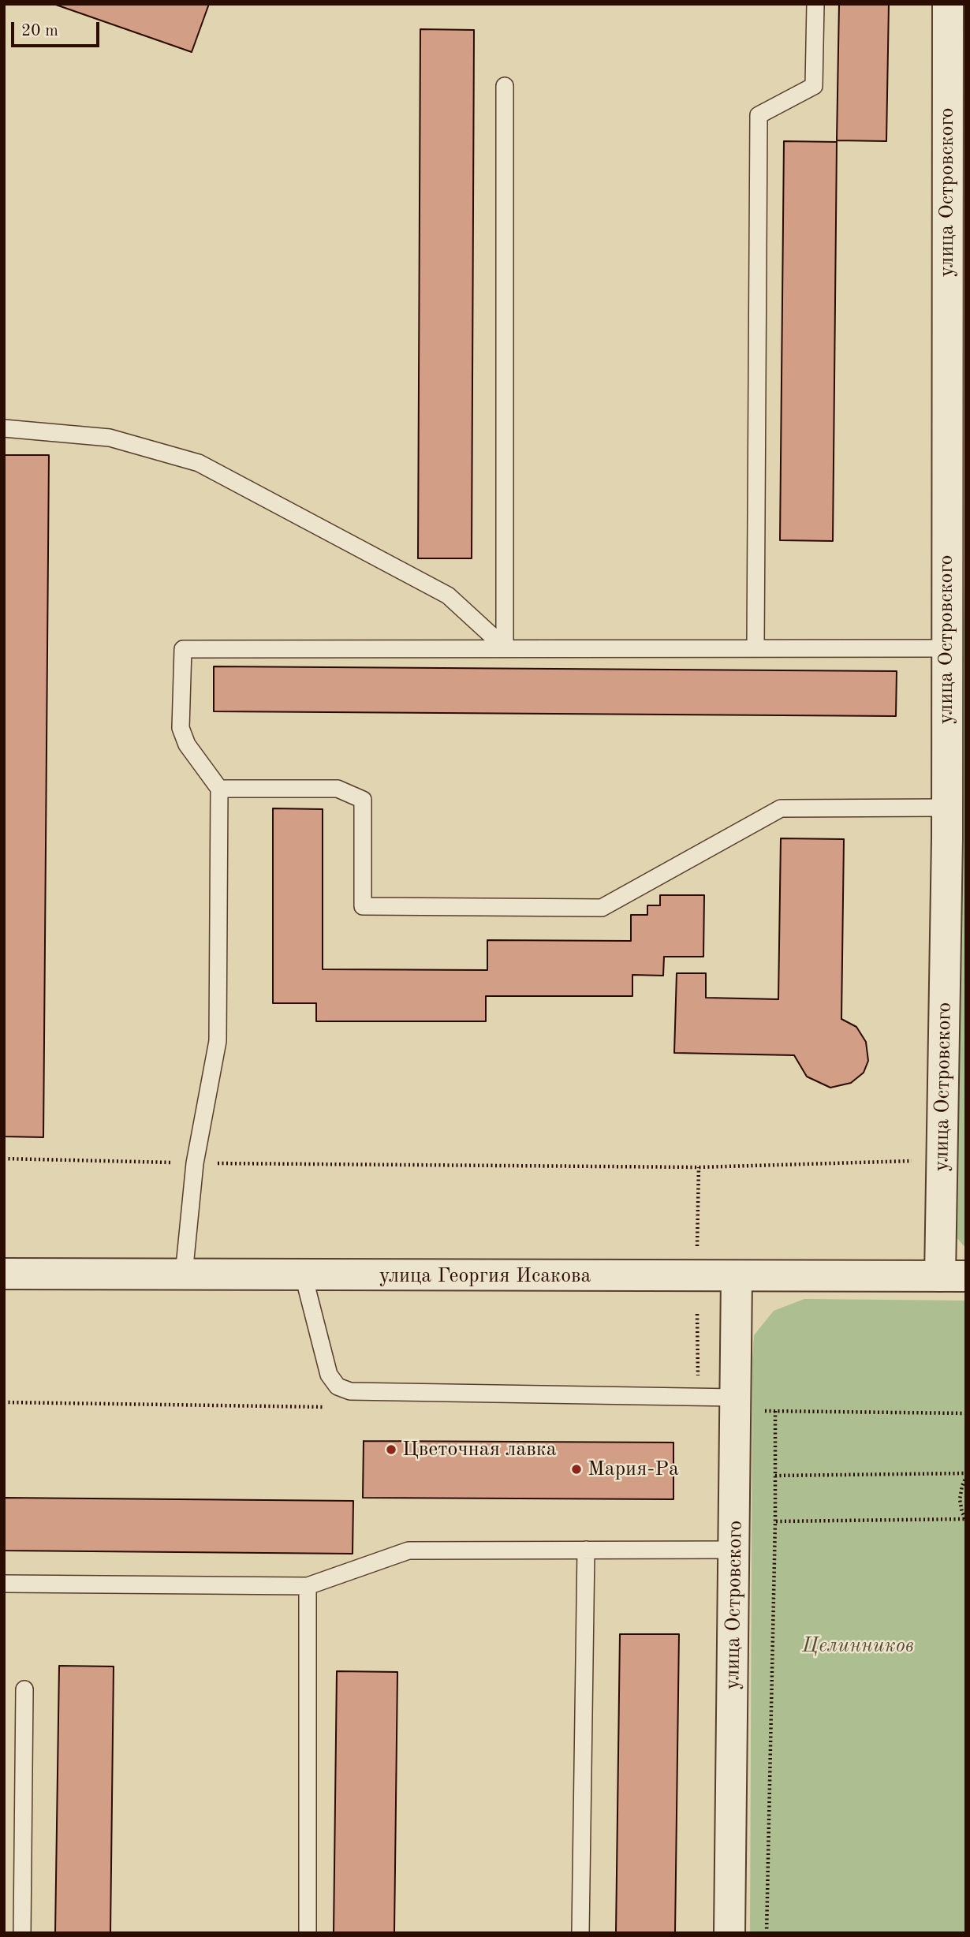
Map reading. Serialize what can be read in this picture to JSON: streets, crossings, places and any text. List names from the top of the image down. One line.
{"streets":{"street":["улица Островского","улица Георгия Исакова"]},"crossings":[["улица Островского","улица Георгия Исакова"]],"parks":["Целинников"],"places":["Цветочная лавка","Мария-Ра"],"scale_bar":"20 m"}
